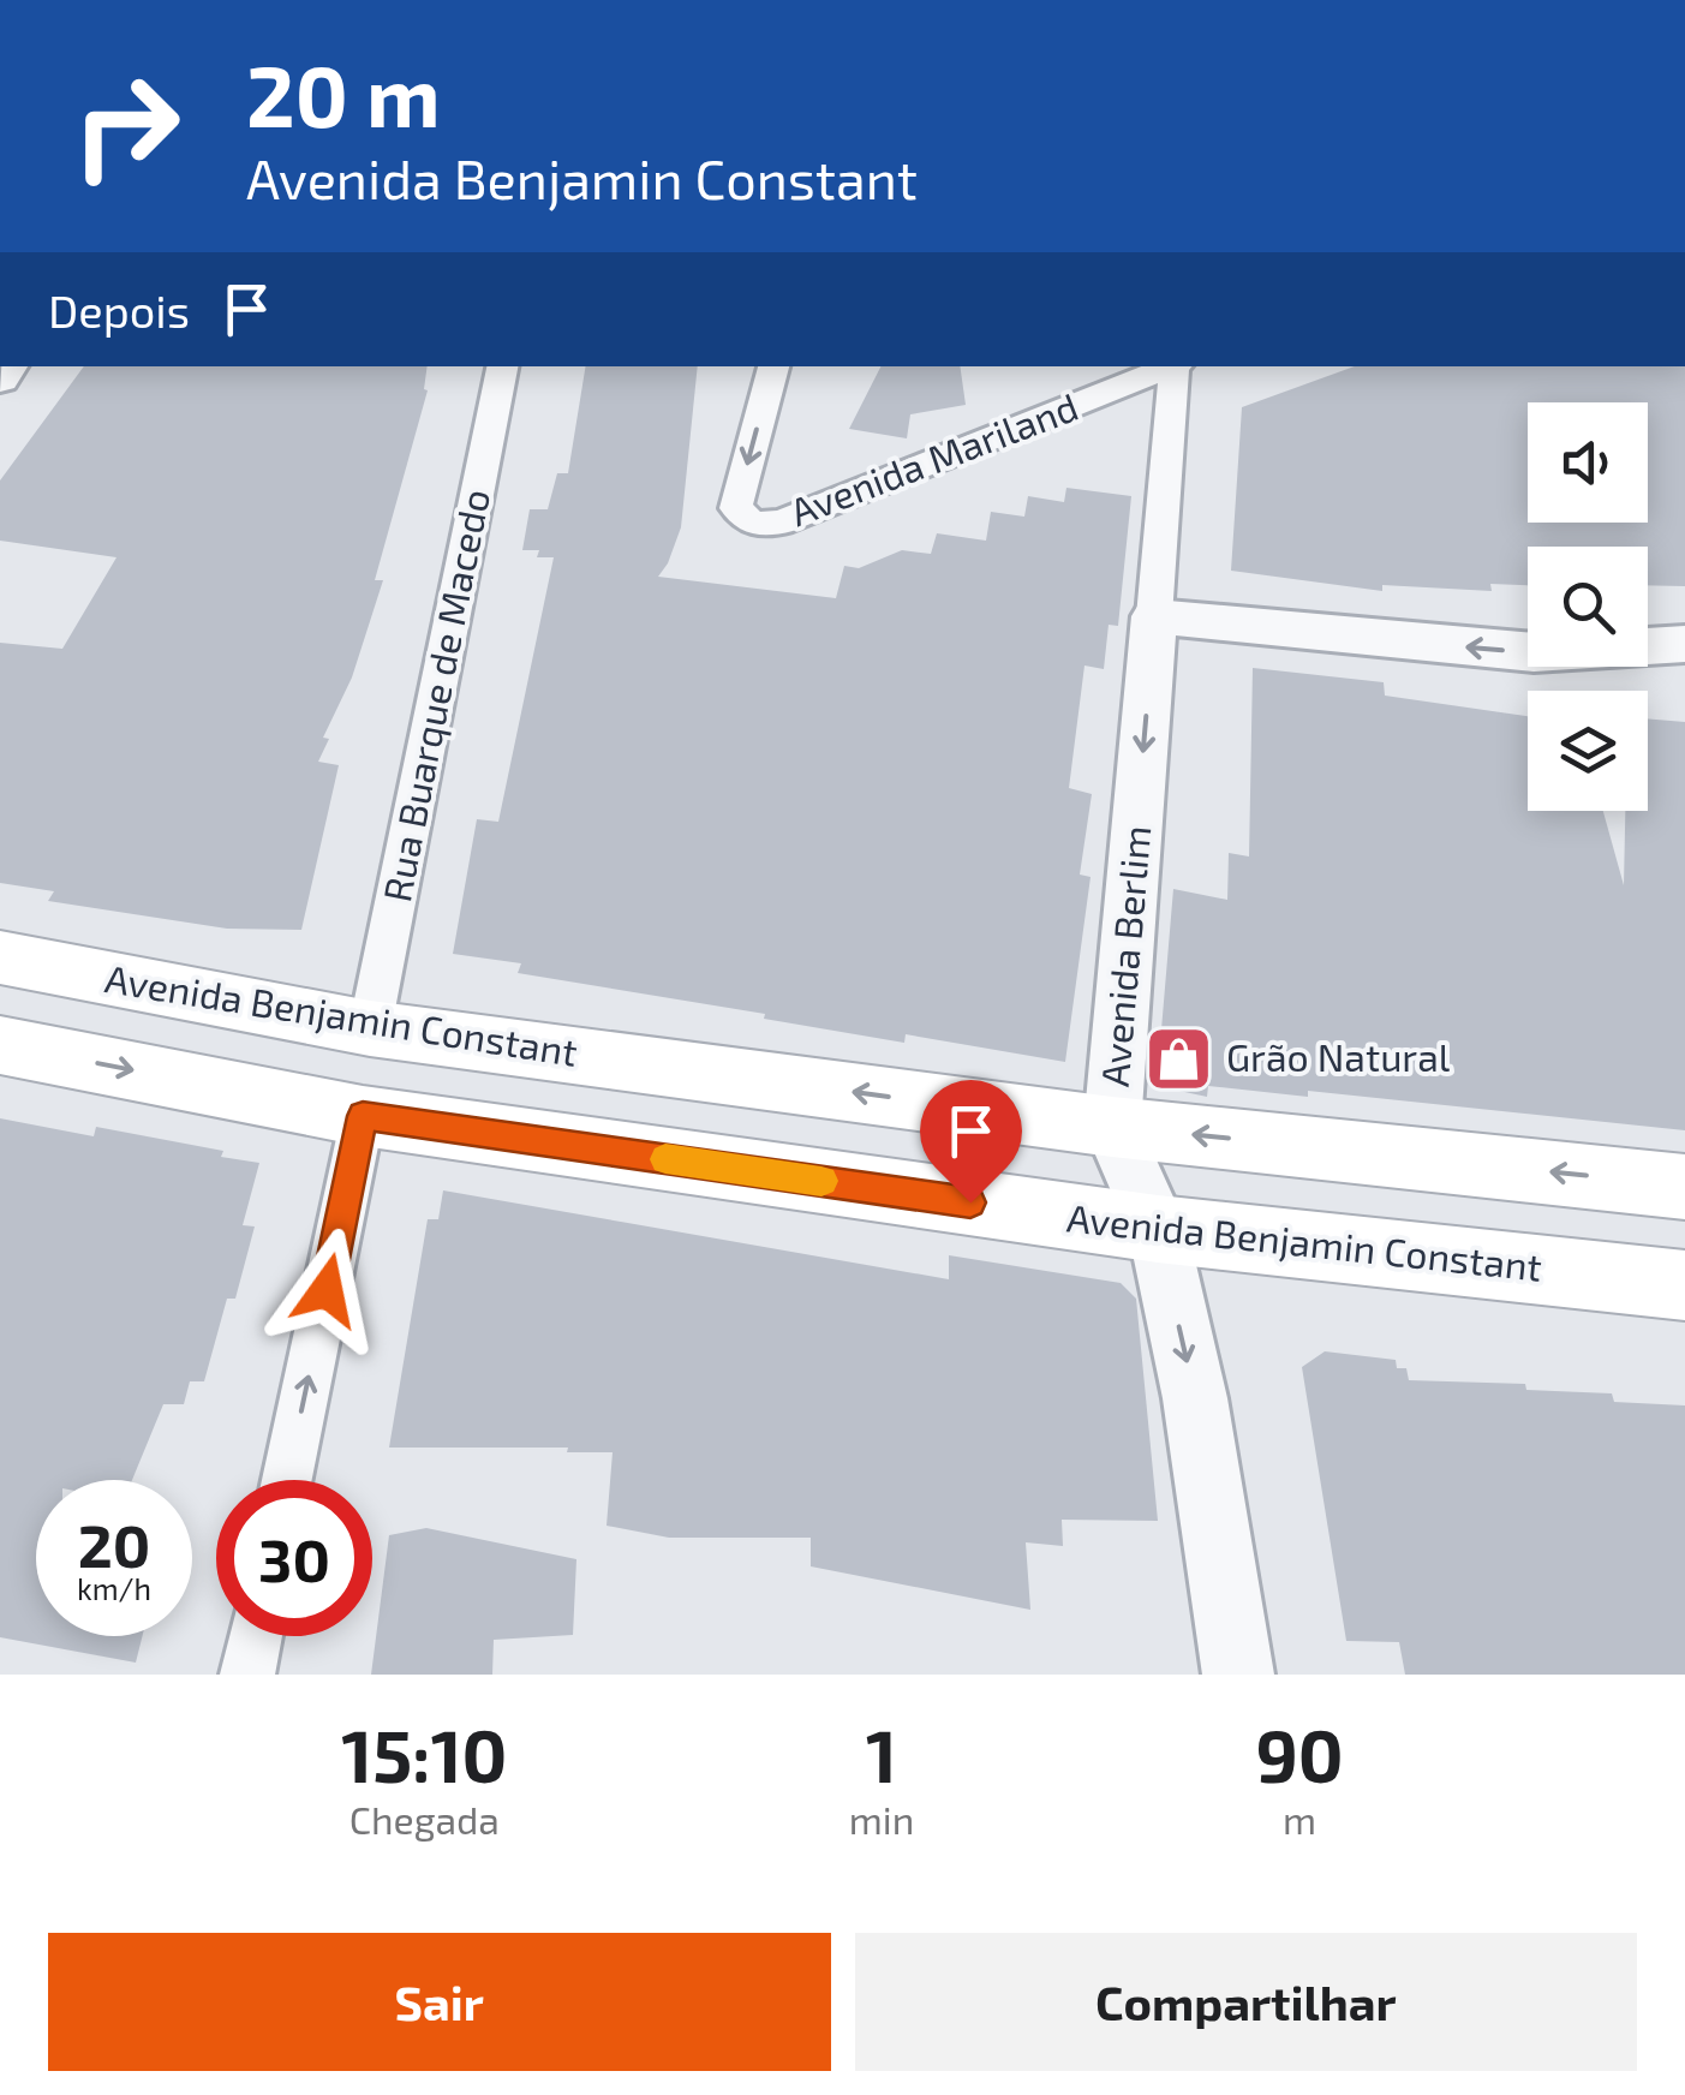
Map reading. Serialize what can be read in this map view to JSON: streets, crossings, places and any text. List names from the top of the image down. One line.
{"streets":{"main road":["Avenida Benjamin Constant"],"street":["Avenida Mariland","Rua Buarque de Macedo","Avenida Berlim"]},"crossings":[["Rua Buarque de Macedo","Avenida Benjamin Constant"],["Avenida Berlim","Avenida Benjamin Constant"]],"one_way":["Avenida Berlim"],"places":{"shop":["Grão Natural"]},"page":{"turn":["20 m","Avenida Benjamin Constant"],"then":"Depois","speed":"20 km/h","limit":"30","eta":["15:10","Chegada","1","min","90","m"],"buttons":["Sair","Compartilhar"]}}
